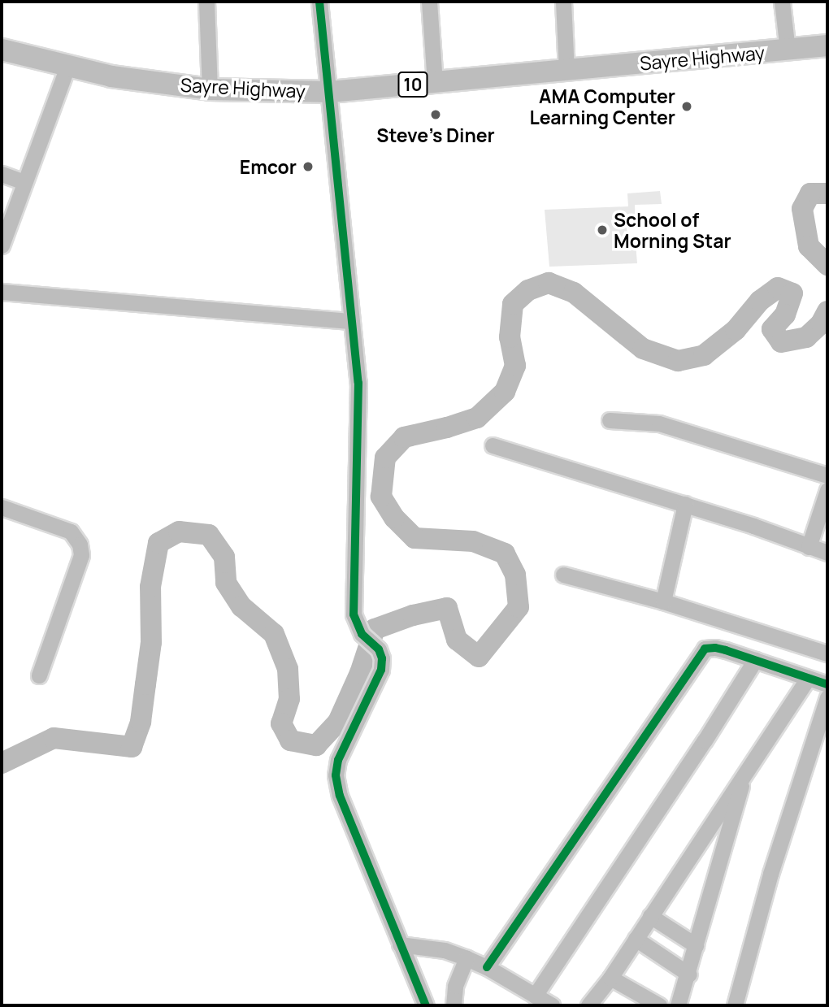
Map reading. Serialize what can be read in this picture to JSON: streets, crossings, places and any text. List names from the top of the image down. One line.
{"streets":{"highway":["Sayre Highway","10"]},"places":["AMA Computer Learning Center","Steve's Diner","Emcor","School of Morning Star"]}
